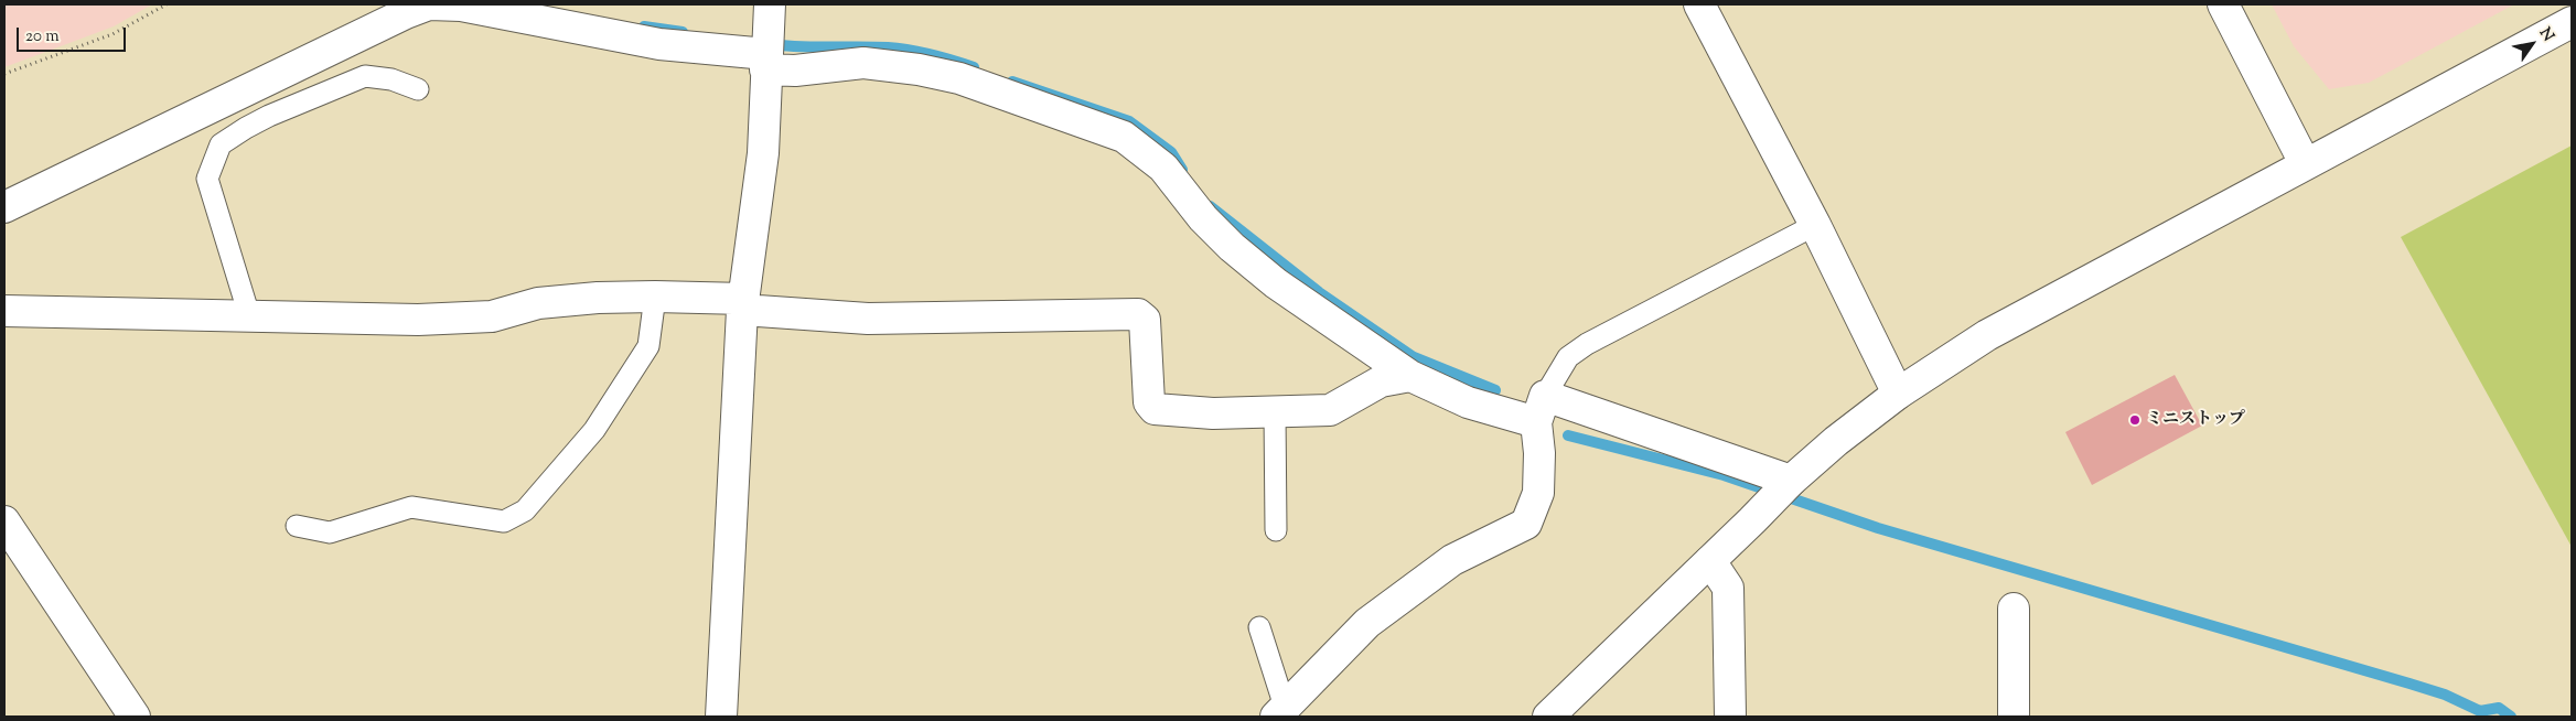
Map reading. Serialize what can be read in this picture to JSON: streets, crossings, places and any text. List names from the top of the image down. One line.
{"places":["ミニストップ"],"scale_bar":"20 m","north":"top right"}
